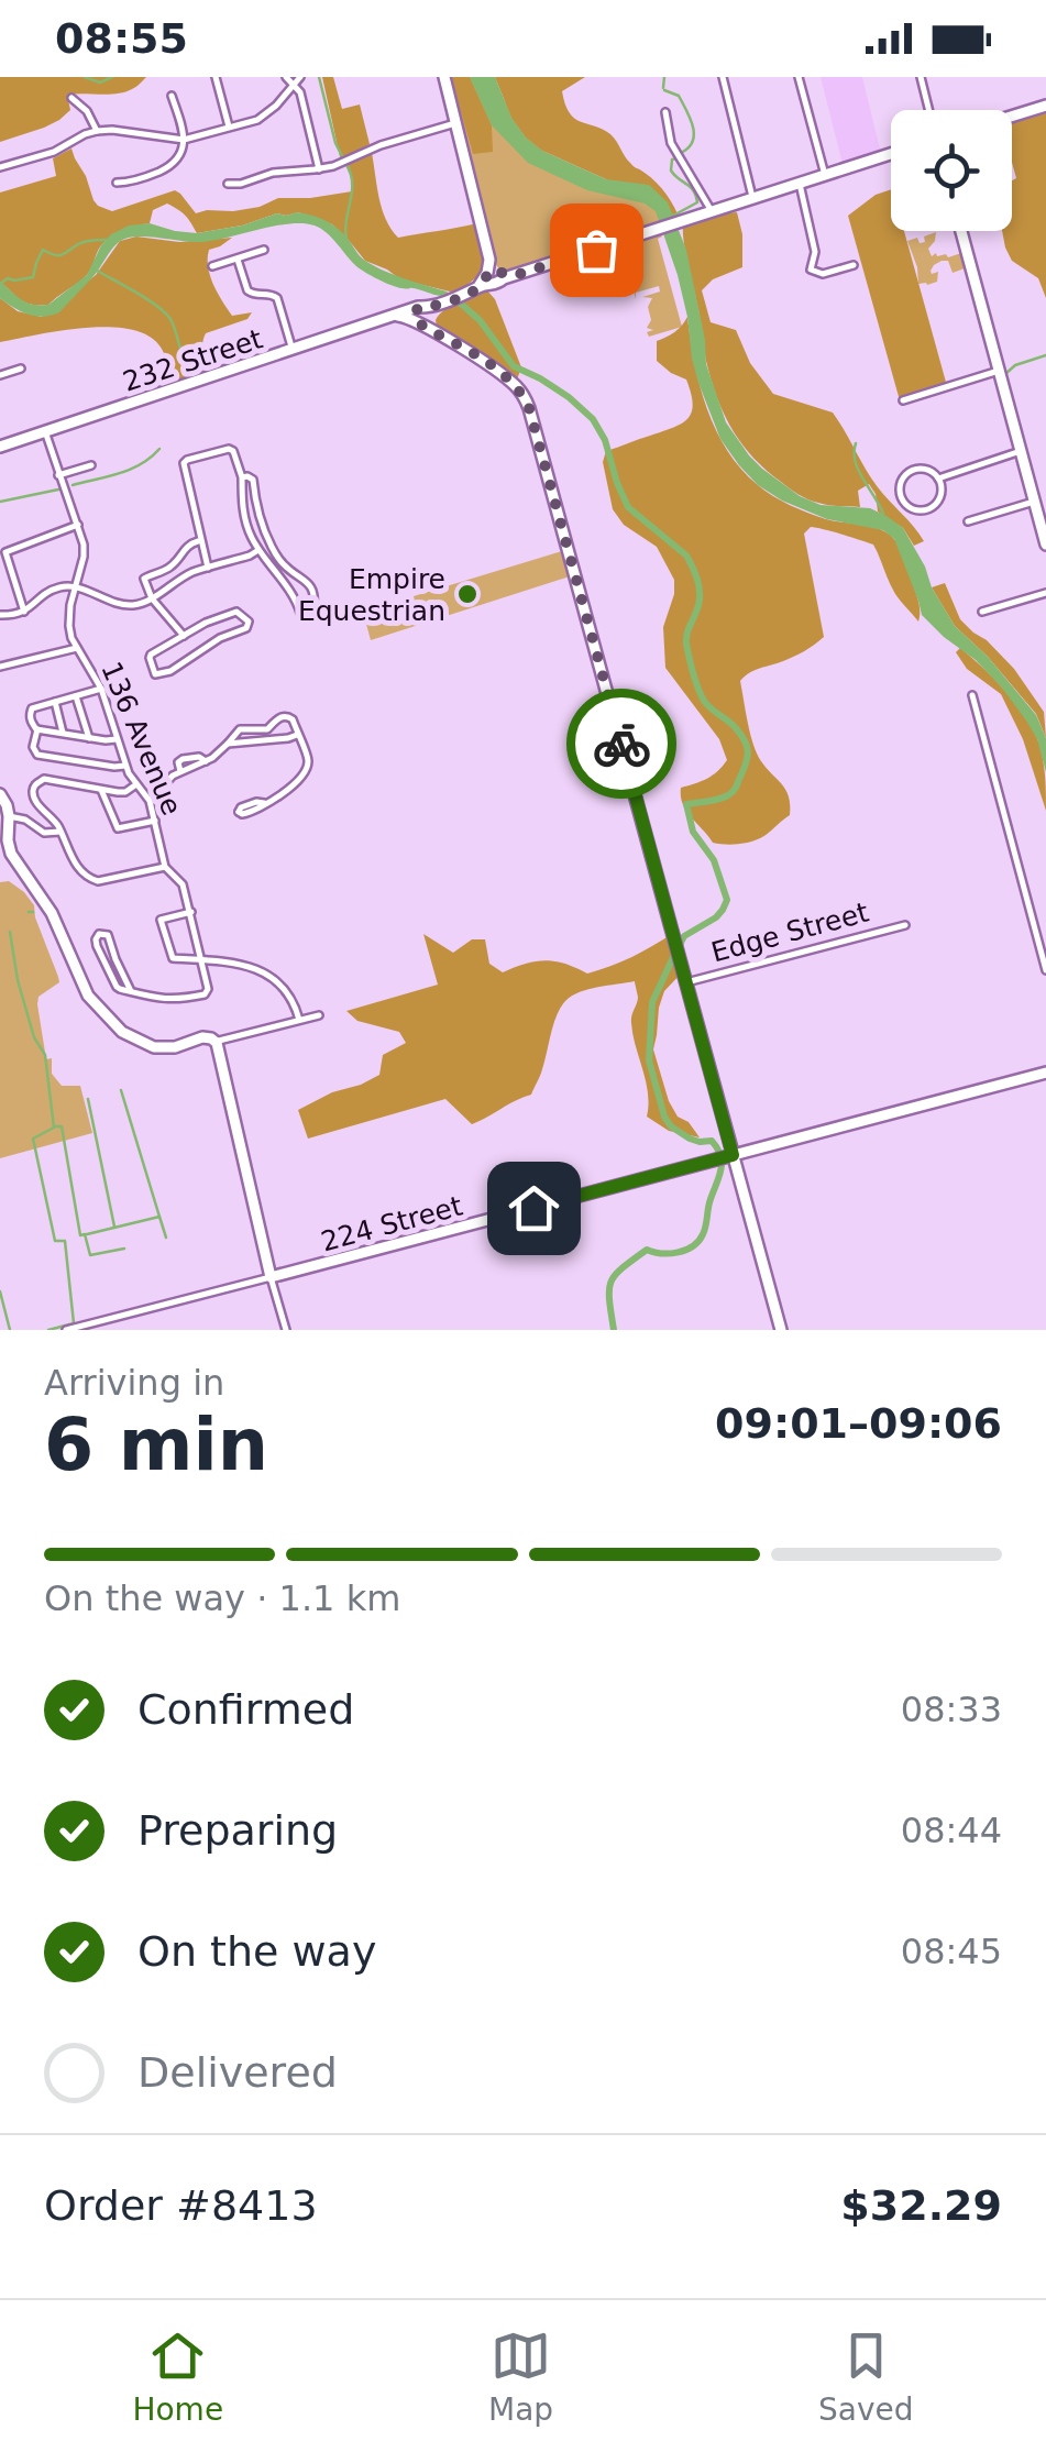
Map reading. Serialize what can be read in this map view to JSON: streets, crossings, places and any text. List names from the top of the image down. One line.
{"streets":{"street":["232 Street","136 Avenue","Edge Street","224 Street"]},"crossings":[["232 Street","136 Avenue"]],"places":["Empire Equestrian"],"page":{"status":"08:55","heading":["6 min","Arriving in","09:01–09:06"],"panel":["Order #8413","$32.29"],"bar":"On the way · 1.1 km","list":[["Confirmed","08:33"],["Preparing","08:44"],["On the way","08:45"],"Delivered"],"tabs":["Home","Map","Saved"]}}
